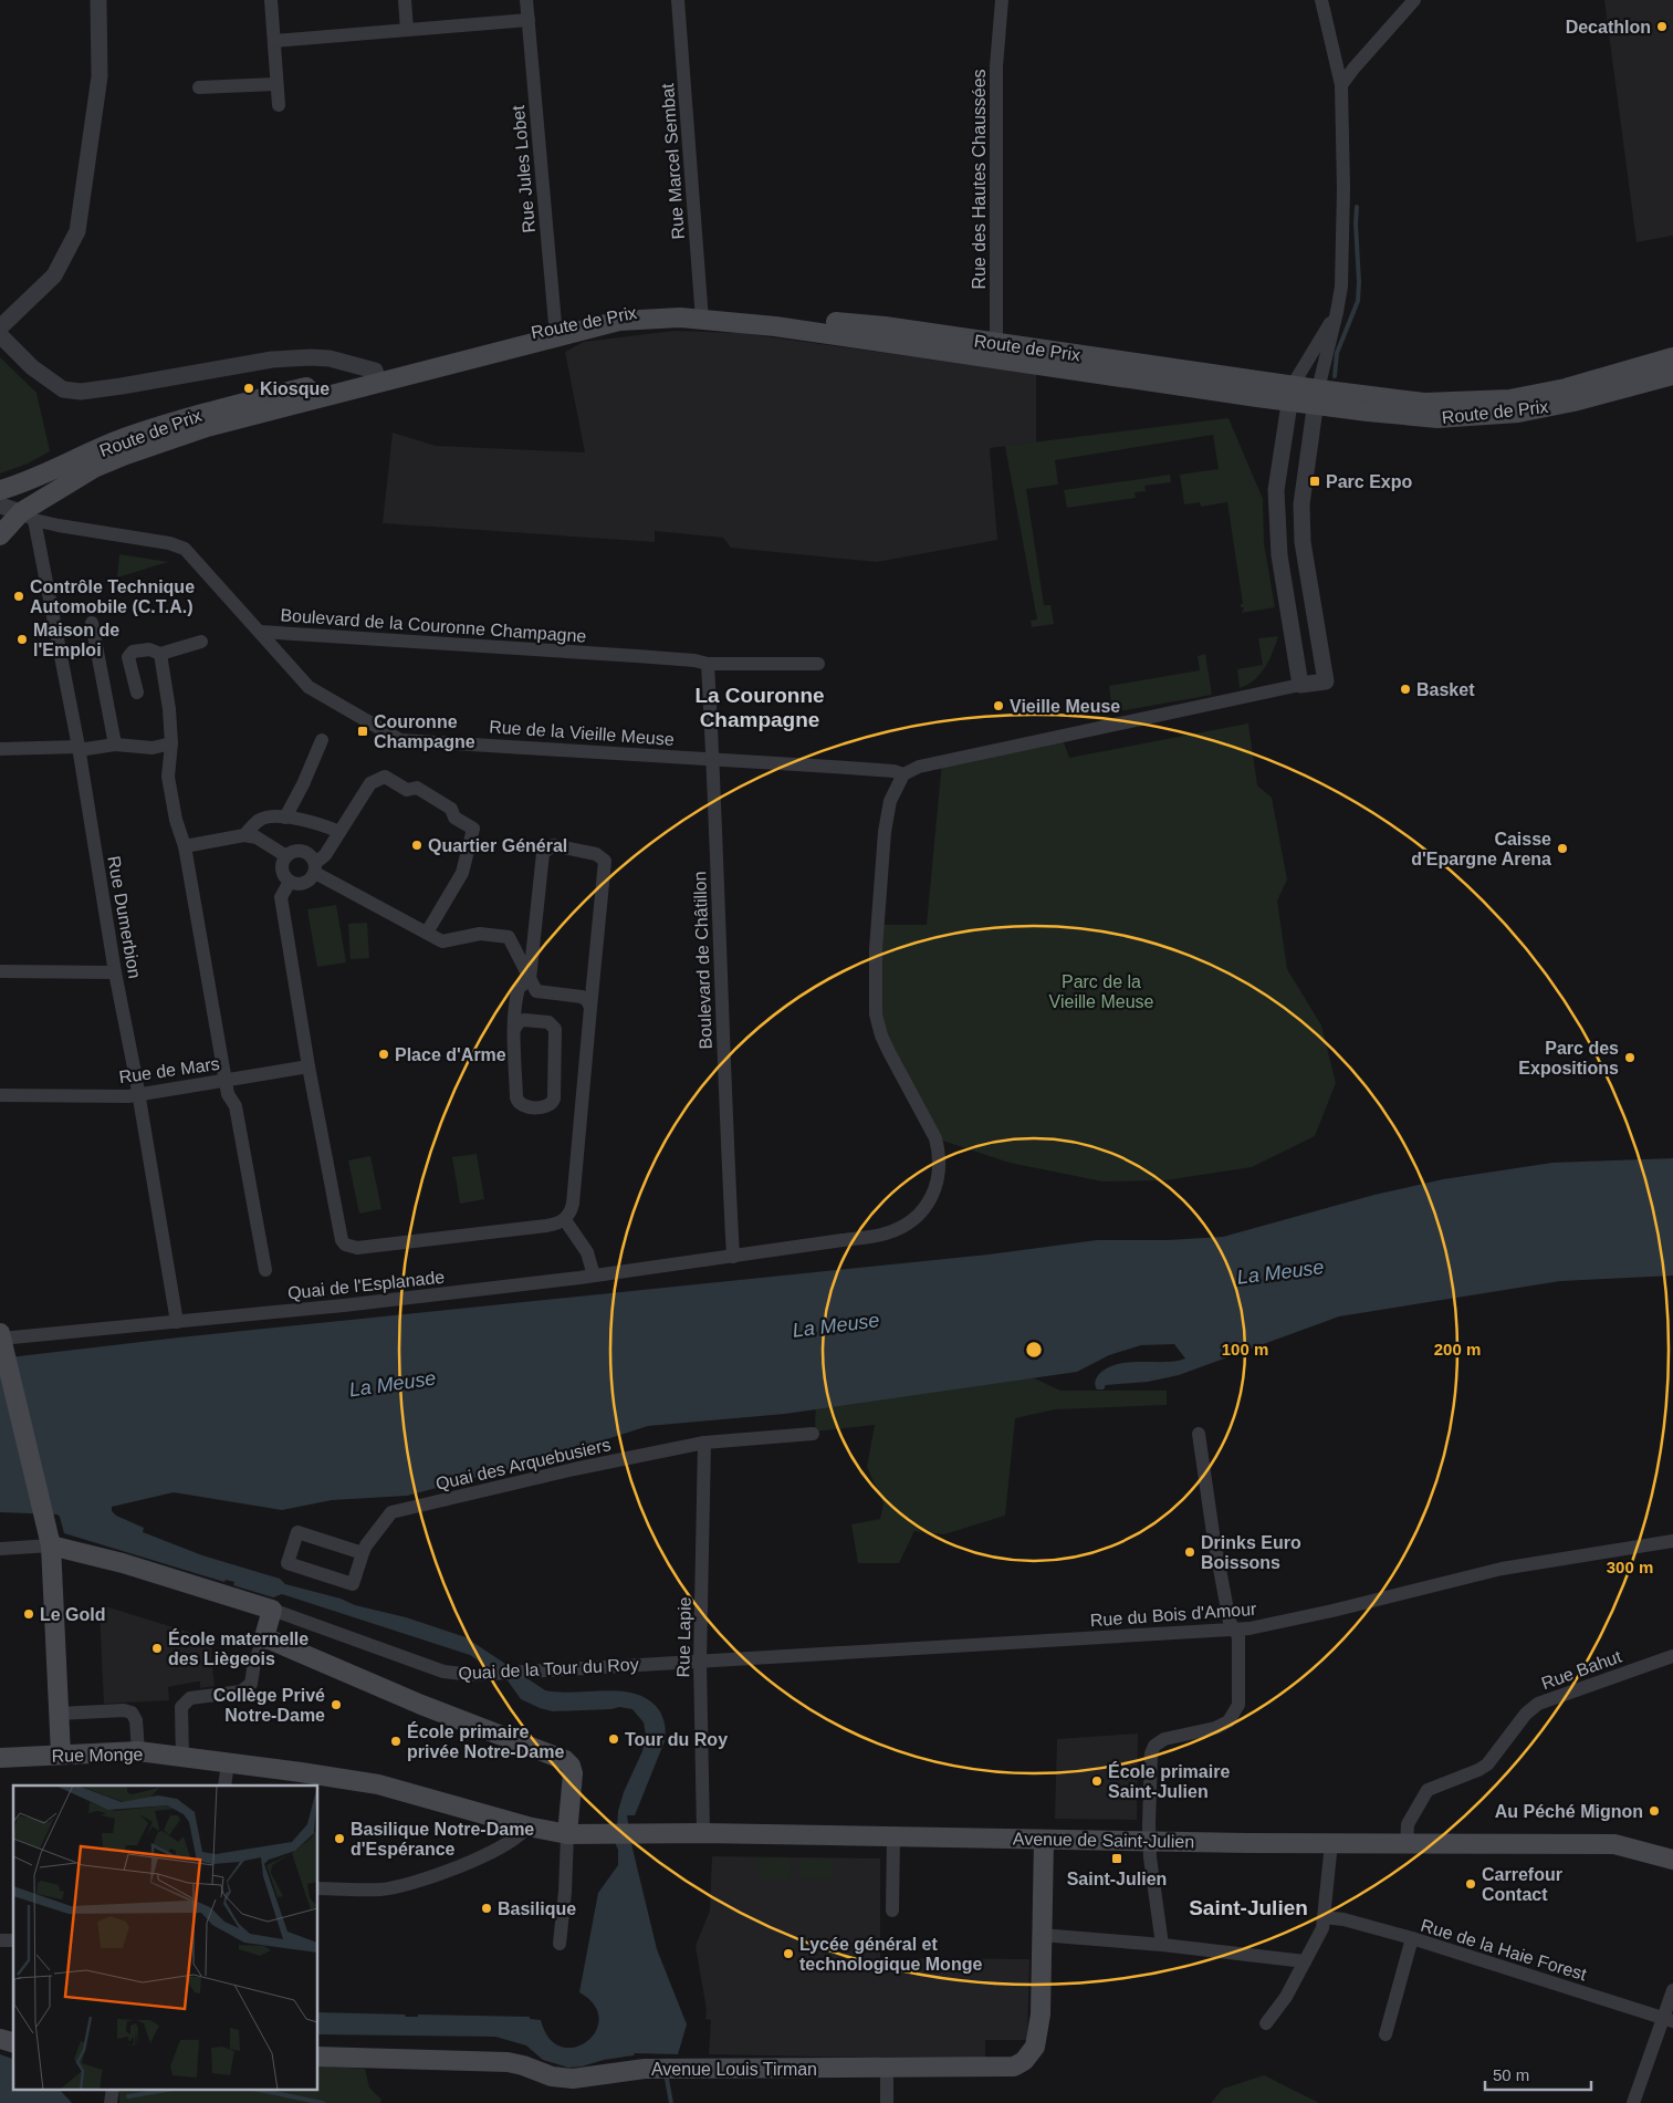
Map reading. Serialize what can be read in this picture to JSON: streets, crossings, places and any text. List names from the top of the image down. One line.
{"streets":{"main road":["Route de Prix","Quai de la Tour du Roy","Rue Monge","Avenue de Saint-Julien","Avenue Louis Tirman"],"street":["Rue Marcel Sembat","Rue Jules Lobet","Rue des Hautes Chaussées","Boulevard de la Couronne Champagne","Rue de la Vieille Meuse","Rue Dumerbion","Boulevard de Châtillon","Rue de Mars","Quai de l'Esplanade","Quai des Arquebusiers","Rue du Bois d'Amour","Rue Lapie","Rue Bahut","Rue de la Haie Forest"]},"crossings":[["Rue Marcel Sembat","Route de Prix"],["Rue Jules Lobet","Route de Prix"],["Rue des Hautes Chaussées","Route de Prix"],["Route de Prix","Boulevard de la Couronne Champagne"],["Route de Prix","Rue Dumerbion"],["Boulevard de la Couronne Champagne","Rue de la Vieille Meuse"],["Boulevard de la Couronne Champagne","Rue Dumerbion"],["Boulevard de la Couronne Champagne","Boulevard de Châtillon"],["Rue de la Vieille Meuse","Boulevard de Châtillon"],["Rue de la Vieille Meuse","Quai de l'Esplanade"],["Rue Dumerbion","Rue de Mars"],["Rue Dumerbion","Quai de l'Esplanade"],["Boulevard de Châtillon","Quai de l'Esplanade"],["Quai des Arquebusiers","Rue Lapie"],["Rue du Bois d'Amour","Rue Lapie"],["Rue du Bois d'Amour","Quai de la Tour du Roy"],["Rue Lapie","Quai de la Tour du Roy"],["Rue Lapie","Avenue de Saint-Julien"],["Rue Bahut","Avenue de Saint-Julien"],["Rue Monge","Avenue de Saint-Julien"],["Avenue de Saint-Julien","Avenue Louis Tirman"]],"districts":["La Couronne Champagne","Saint-Julien"],"water":["La Meuse"],"parks":["Parc de la Vieille Meuse"],"places":{"other":["Decathlon","Kiosque","Contrôle Technique Automobile (C.T.A.)","Maison de l'Emploi","Basket","Vieille Meuse","Quartier Général","Caisse d'Epargne Arena","Place d'Arme","Parc des Expositions","Drinks Euro Boissons","Le Gold","École maternelle des Liègeois","Collège Privé Notre-Dame","Tour du Roy","École primaire privée Notre-Dame","École primaire Saint-Julien","Au Péché Mignon","Basilique Notre-Dame d'Espérance","Carrefour Contact","Basilique","Lycée général et technologique Monge"],"transit":["Parc Expo","Couronne Champagne","Saint-Julien"]},"scale_bar":"50 m","rings":["100 m","200 m","300 m"]}
